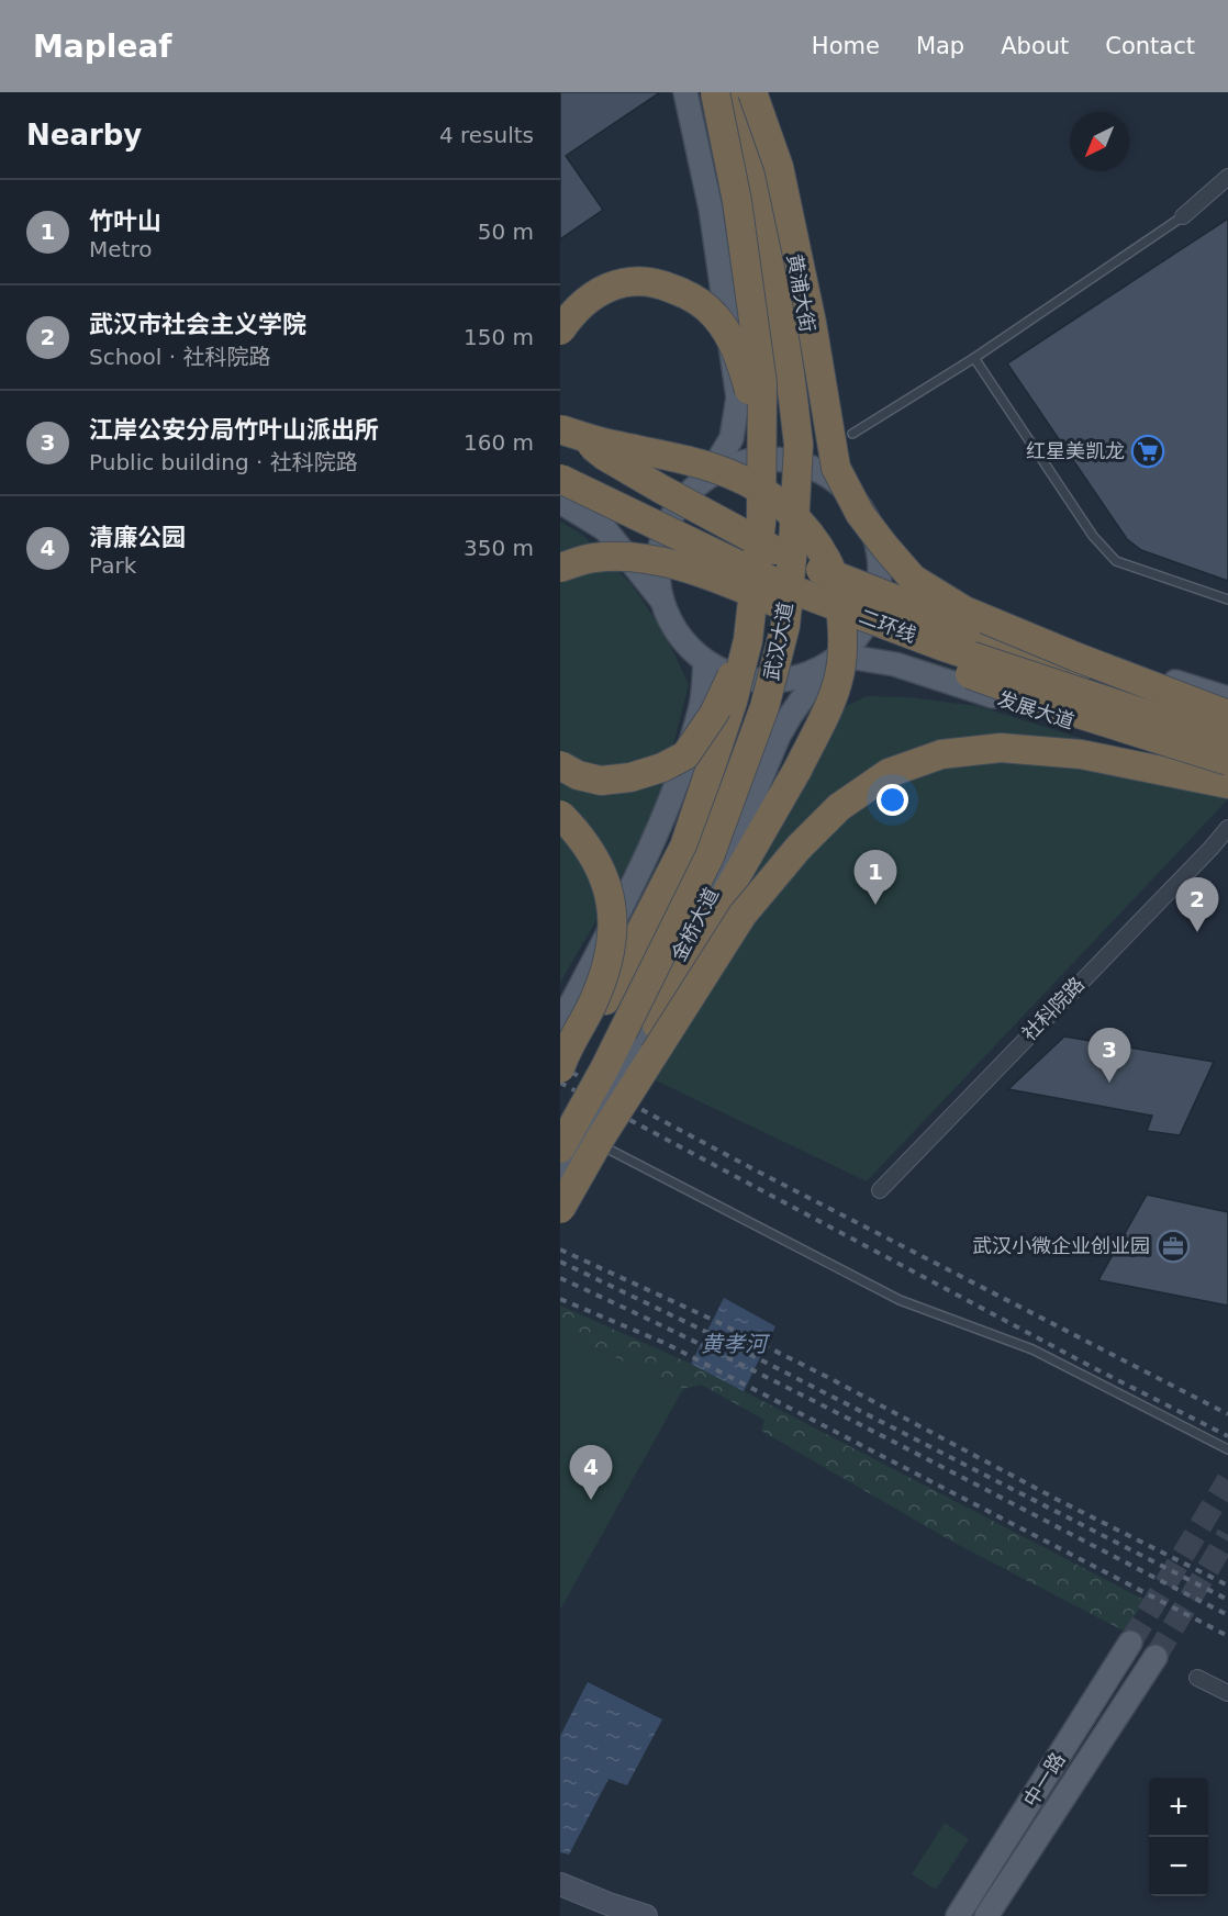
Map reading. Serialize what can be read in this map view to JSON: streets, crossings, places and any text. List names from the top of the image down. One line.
{"streets":{"highway":["二环线","武汉大道"],"main road":["黄浦大街","发展大道","金桥大道","中一路"],"street":["社科院路"]},"crossings":[["黄浦大街","发展大道"],["黄浦大街","金桥大道"],["发展大道","金桥大道"]],"water":["黄孝河"],"places":{"supermarket":["红星美凯龙"],"office":["武汉小微企业创业园"]},"north":"bottom left","page":{"header":"Mapleaf","nav":["Home","Map","About","Contact"],"heading":["Nearby","4 results"],"list":[{"mark":"1","name":"竹叶山","note":"Metro","value":"50 m"},{"mark":"2","name":"武汉市社会主义学院","note":"School · 社科院路","value":"150 m"},{"mark":"3","name":"江岸公安分局竹叶山派出所","note":"Public building · 社科院路","value":"160 m"},{"mark":"4","name":"清廉公园","note":"Park","value":"350 m"}],"pins":["1","2","3","4"],"map_buttons":["+","−"]}}
